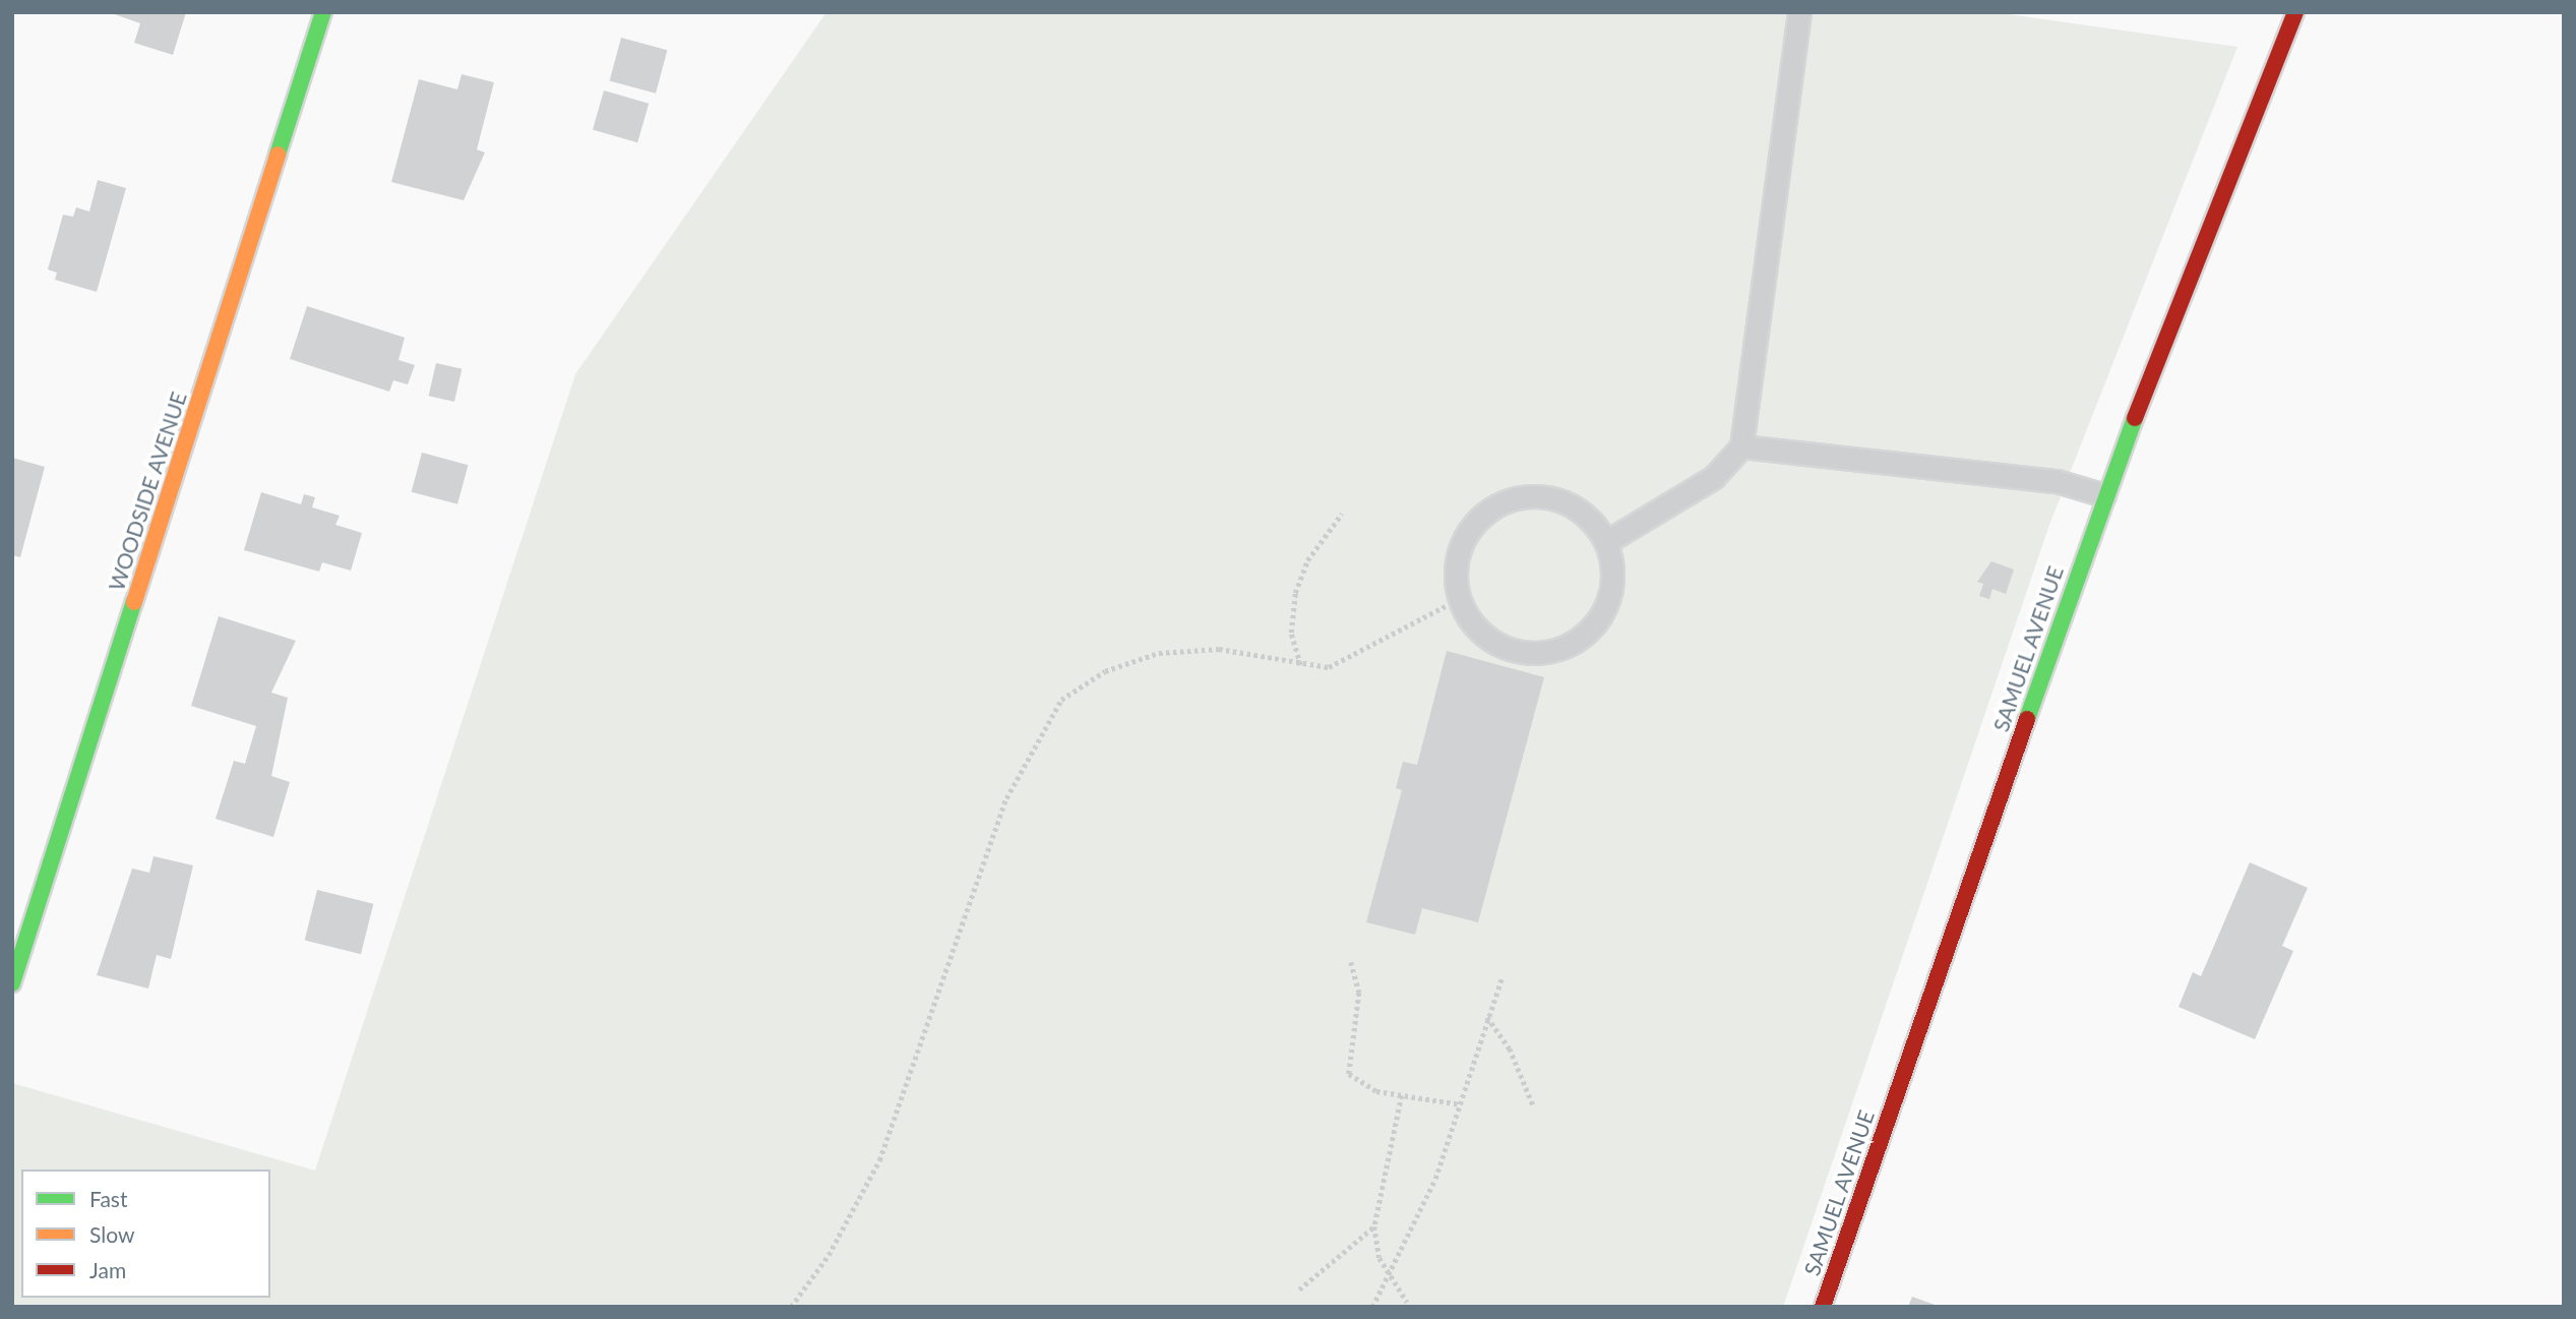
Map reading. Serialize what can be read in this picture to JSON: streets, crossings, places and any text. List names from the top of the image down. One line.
{"streets":{"street":["WOODSIDE AVENUE","SAMUEL AVENUE"]},"legend":["Fast","Slow","Jam"]}
